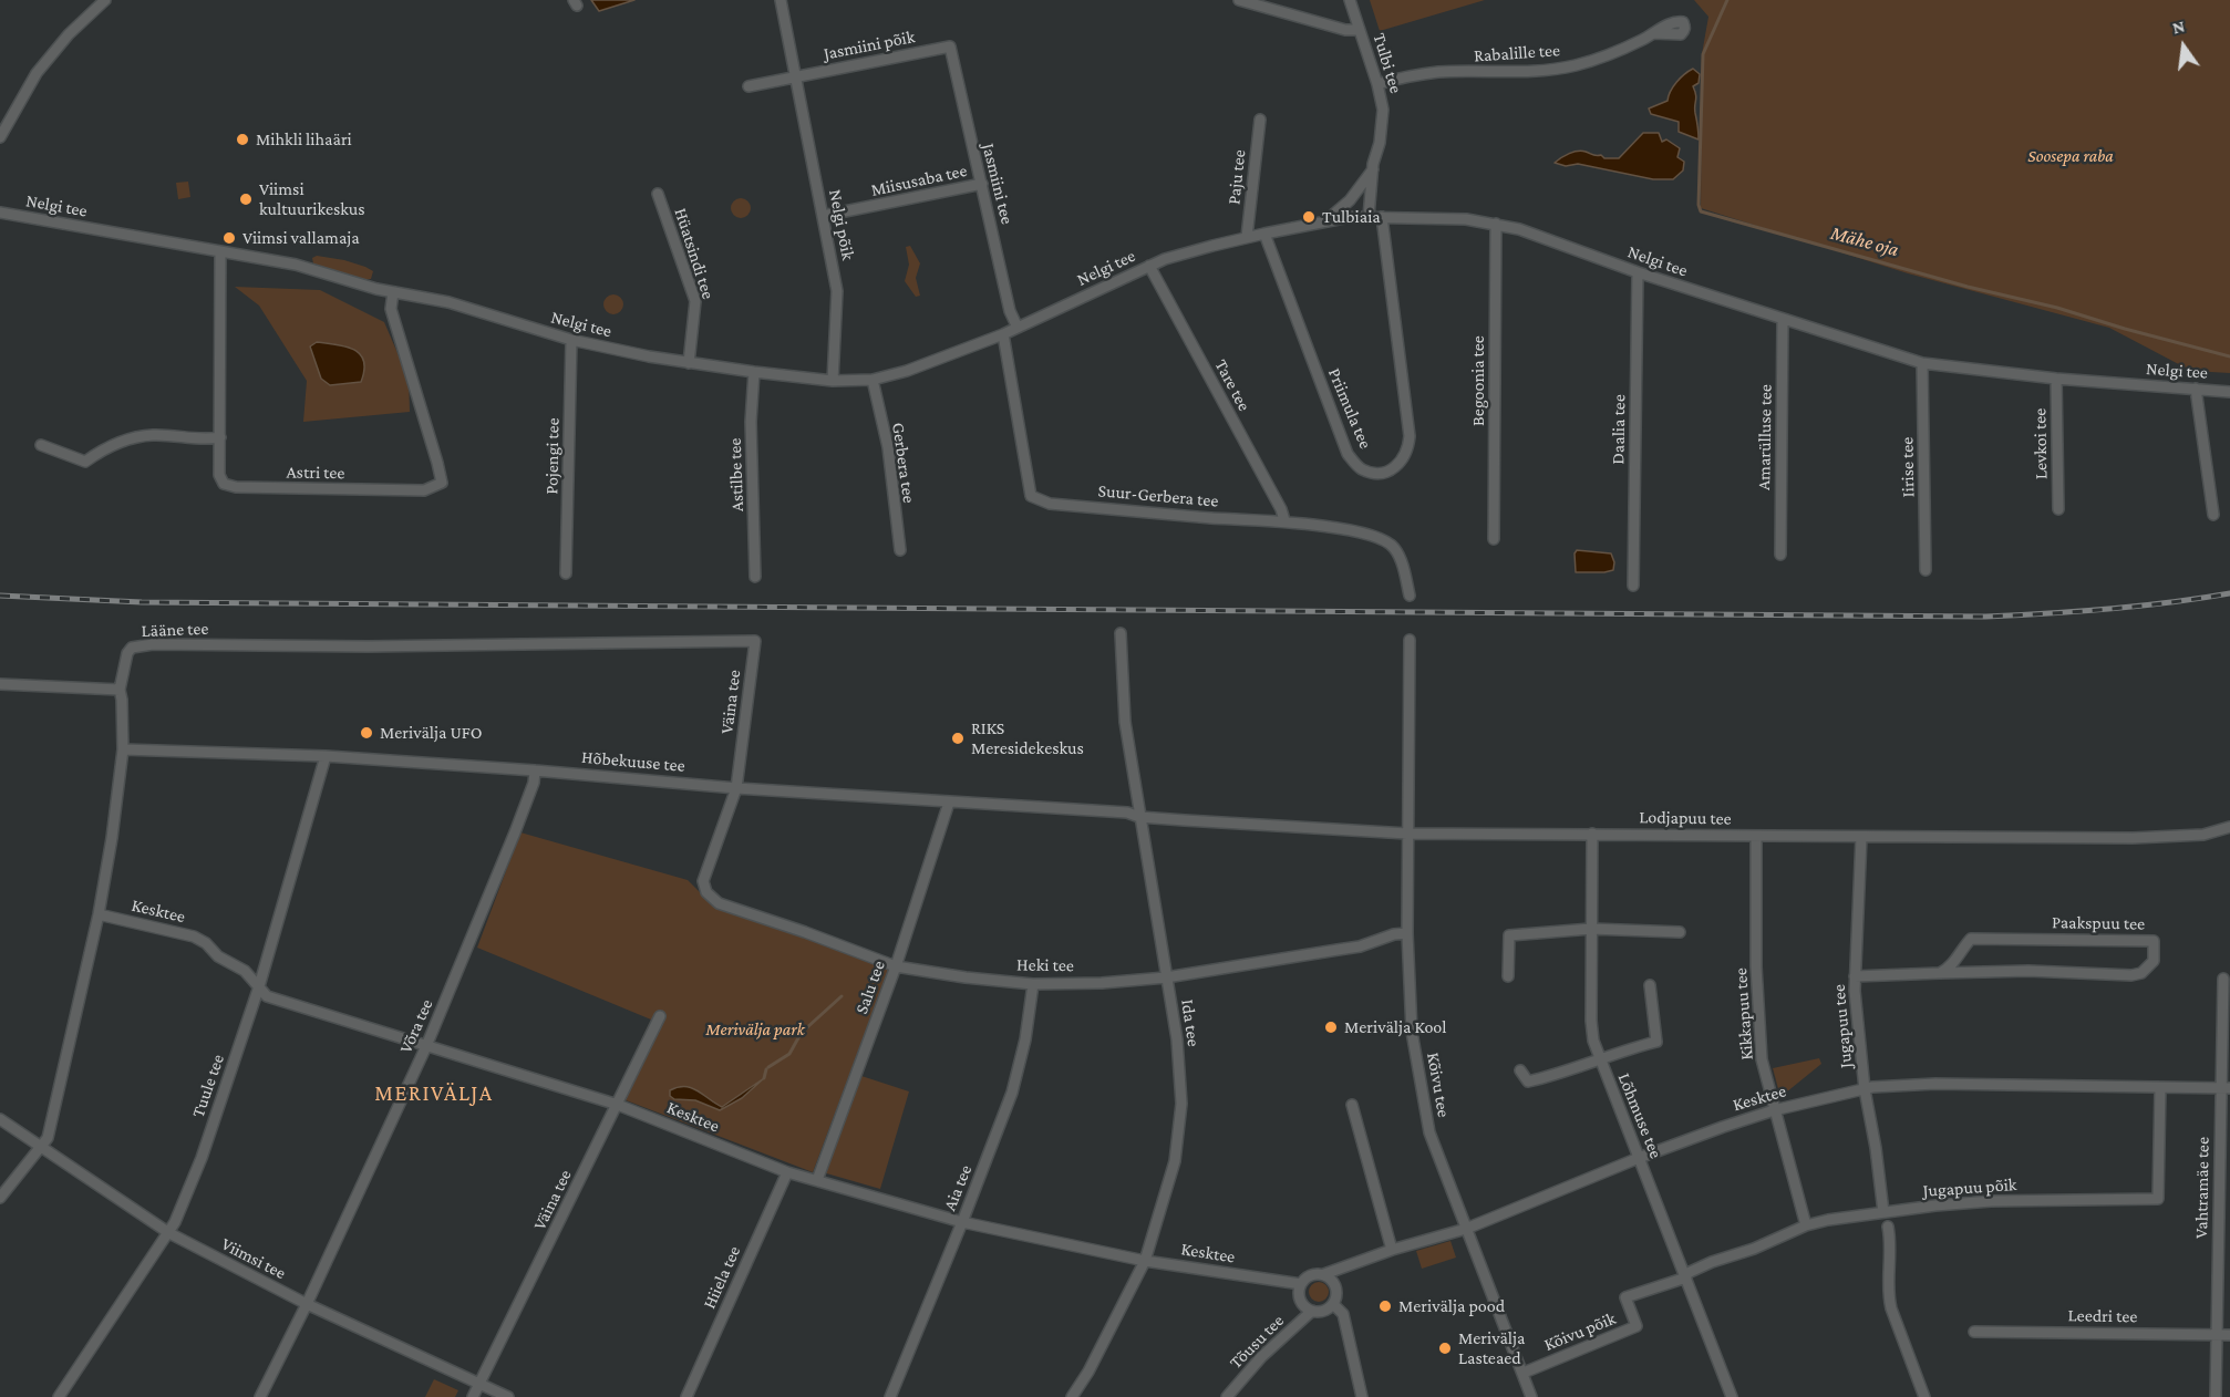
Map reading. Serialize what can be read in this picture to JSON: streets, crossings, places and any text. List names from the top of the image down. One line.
{"streets":{"street":["Jasmiini põik","Rabalille tee","Tulbi tee","Paju tee","Miisusaba tee","Jasmiini tee","Nelgi tee","Nelgi põik","Hüatsindi tee","Begoonia tee","Tare tee","Priimula tee","Daalia tee","Amarülluse tee","Levkoi tee","Pojengi tee","Gerbera tee","Iirise tee","Astri tee","Astilbe tee","Suur-Gerbera tee","Lääne tee","Väina tee","Hõbekuuse tee","Lodjapuu tee","Kesktee","Paakspuu tee","Heki tee","Salu tee","Kikkapuu tee","Ida tee","Võra tee","Jugapuu tee","Kõivu tee","Tuule tee","Lõhmuse tee","Aia tee","Jugapuu põik","Vahtramäe tee","Viimsi tee","Hiiela tee","Leedri tee","Kõivu põik","Tõusu tee"]},"crossings":[["Jasmiini põik","Jasmiini tee"],["Jasmiini põik","Nelgi põik"],["Rabalille tee","Tulbi tee"],["Tulbi tee","Nelgi tee"],["Paju tee","Nelgi tee"],["Miisusaba tee","Jasmiini tee"],["Miisusaba tee","Nelgi põik"],["Jasmiini tee","Nelgi tee"],["Nelgi tee","Nelgi põik"],["Nelgi tee","Hüatsindi tee"],["Nelgi tee","Begoonia tee"],["Nelgi tee","Tare tee"],["Nelgi tee","Priimula tee"],["Nelgi tee","Daalia tee"],["Nelgi tee","Amarülluse tee"],["Nelgi tee","Levkoi tee"],["Nelgi tee","Pojengi tee"],["Nelgi tee","Gerbera tee"],["Nelgi tee","Iirise tee"],["Nelgi tee","Astri tee"],["Nelgi tee","Astilbe tee"],["Nelgi tee","Suur-Gerbera tee"],["Tare tee","Suur-Gerbera tee"],["Lääne tee","Väina tee"],["Lääne tee","Hõbekuuse tee"],["Lääne tee","Kesktee"],["Lääne tee","Viimsi tee"],["Väina tee","Hõbekuuse tee"],["Väina tee","Kesktee"],["Väina tee","Heki tee"],["Väina tee","Viimsi tee"],["Hõbekuuse tee","Lodjapuu tee"],["Hõbekuuse tee","Salu tee"],["Hõbekuuse tee","Ida tee"],["Hõbekuuse tee","Võra tee"],["Hõbekuuse tee","Tuule tee"],["Lodjapuu tee","Kikkapuu tee"],["Lodjapuu tee","Ida tee"],["Lodjapuu tee","Jugapuu tee"],["Lodjapuu tee","Kõivu tee"],["Lodjapuu tee","Lõhmuse tee"],["Kesktee","Salu tee"],["Kesktee","Kikkapuu tee"],["Kesktee","Ida tee"],["Kesktee","Võra tee"],["Kesktee","Jugapuu tee"],["Kesktee","Kõivu tee"],["Kesktee","Tuule tee"],["Kesktee","Lõhmuse tee"],["Kesktee","Aia tee"],["Kesktee","Jugapuu põik"],["Kesktee","Vahtramäe tee"],["Kesktee","Hiiela tee"],["Kesktee","Tõusu tee"],["Paakspuu tee","Jugapuu tee"],["Heki tee","Salu tee"],["Heki tee","Ida tee"],["Heki tee","Kõivu tee"],["Heki tee","Aia tee"],["Kikkapuu tee","Jugapuu põik"],["Võra tee","Viimsi tee"],["Jugapuu tee","Jugapuu põik"],["Kõivu tee","Kõivu põik"],["Tuule tee","Viimsi tee"],["Lõhmuse tee","Jugapuu põik"],["Lõhmuse tee","Kõivu põik"],["Jugapuu põik","Kõivu põik"],["Vahtramäe tee","Leedri tee"]],"districts":["MERIVÄLJA"],"water":["Mähe oja"],"parks":["Soosepa raba","Merivälja park"],"places":["Mihkli lihaäri","Viimsi kultuurikeskus","Tulbiaia","Viimsi vallamaja","Merivälja UFO","RIKS Meresidekeskus","Merivälja Kool","Merivälja pood","Merivälja Lasteaed"],"north":"top"}
